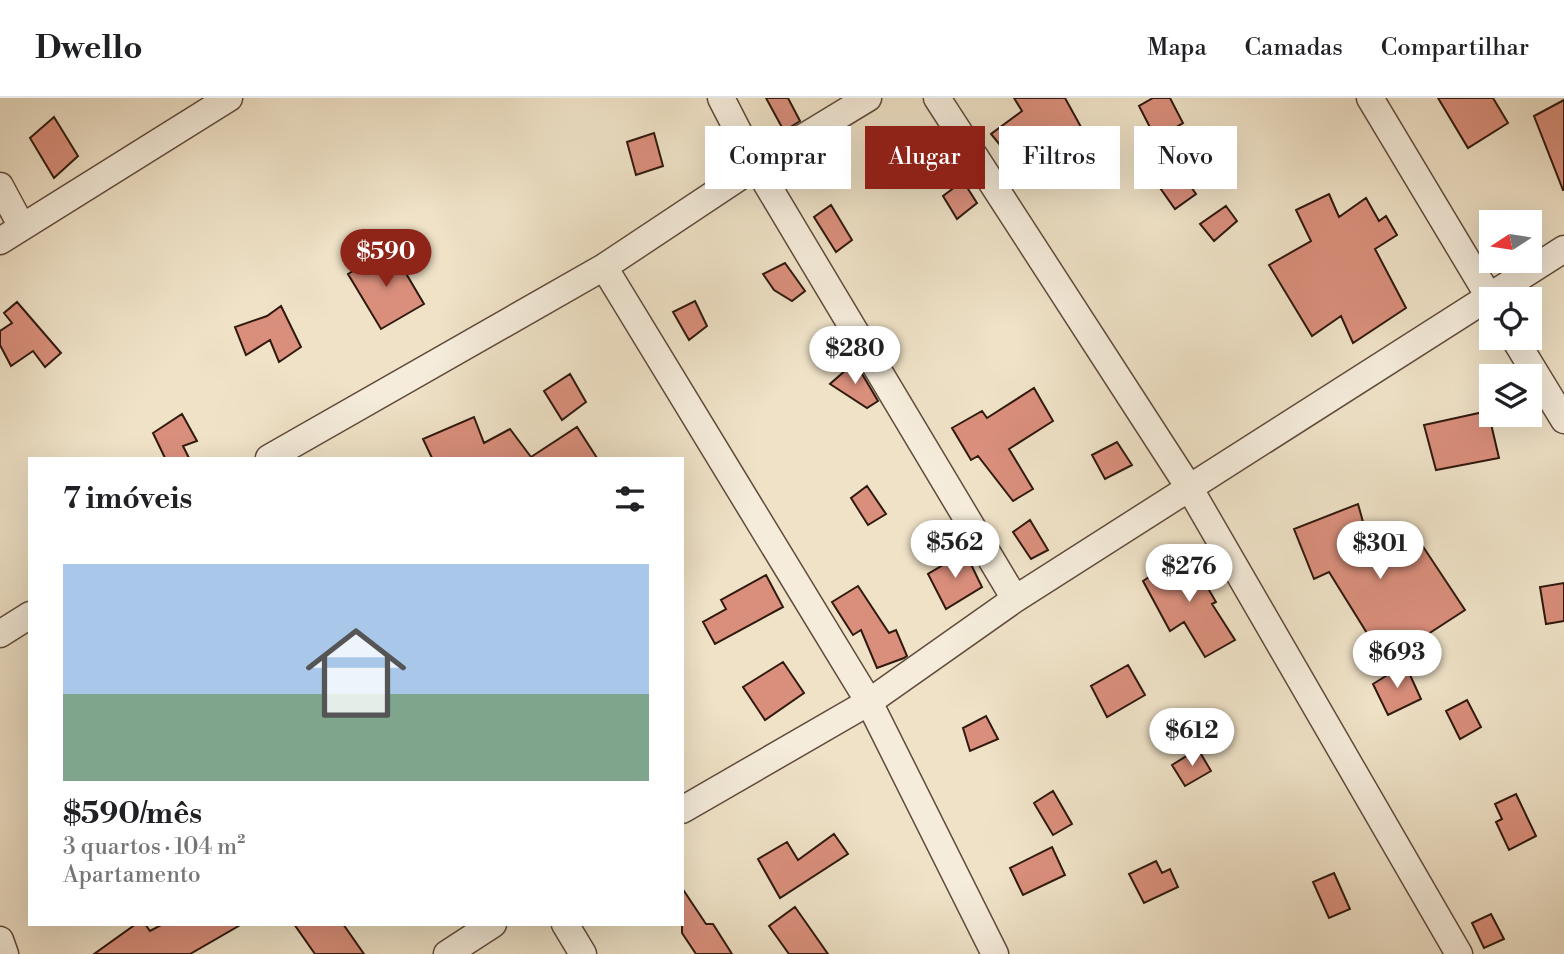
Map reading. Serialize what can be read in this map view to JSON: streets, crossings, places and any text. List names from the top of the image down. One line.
{"north":"left","page":{"header":"Dwello","nav":["Mapa","Camadas","Compartilhar"],"chip":["Comprar","Alugar","Filtros","Novo"],"price":["$590","$280","$562","$301","$276","$693","$612"],"heading":"7 imóveis","list":[{"name":"$590/mês","note":"3 quartos · 104 m² · Apartamento"}]}}
